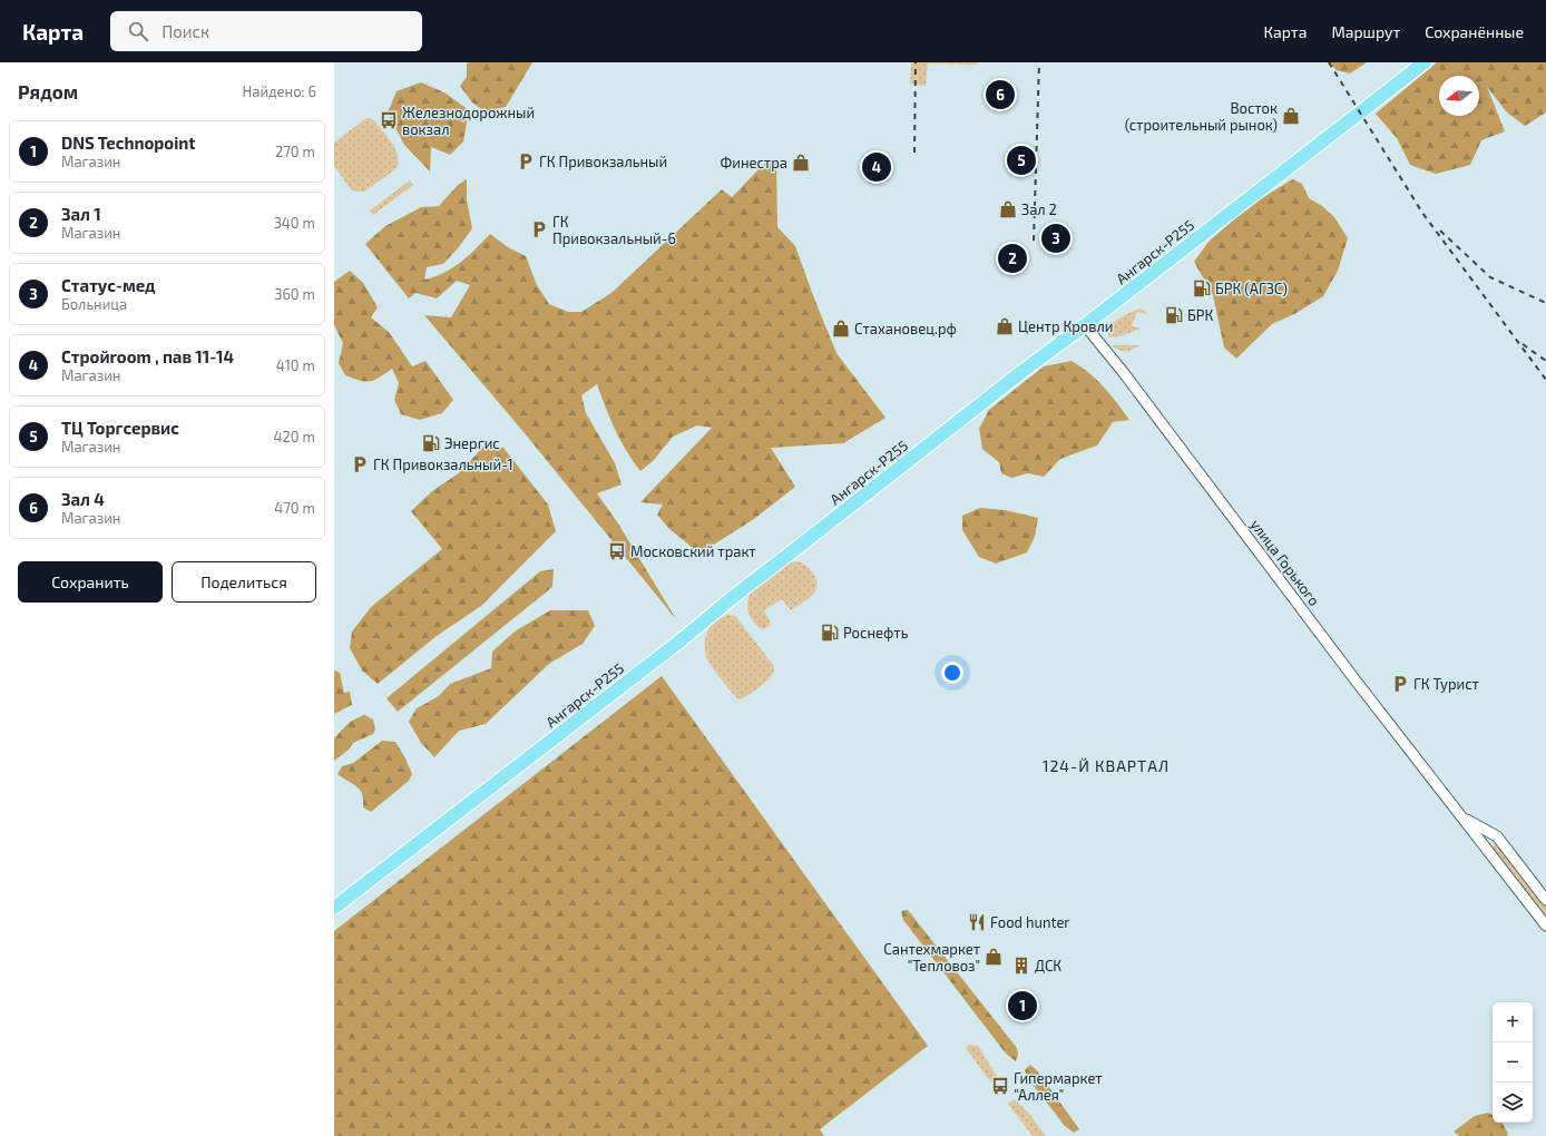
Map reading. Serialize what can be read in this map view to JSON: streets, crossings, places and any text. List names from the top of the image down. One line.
{"streets":{"main road":["Ангарск-Р255"],"street":["улица Горького"]},"crossings":[["Ангарск-Р255","улица Горького"]],"districts":["124-Й КВАРТАЛ"],"places":{"shop":["Восток (строительный рынок)","Финестра","Зал 2","Центр Кровли","Стахановец.рф","Сантехмаркет \"Тепловоз\""],"bus stop":["Железнодорожный вокзал","Московский тракт","Гипермаркет \"Аллея\""],"parking":["ГК Привокзальный","ГК Привокзальный-6","ГК Привокзальный-1","ГК Турист"],"fuel station":["БРК (АГЗС)","БРК","Энергис","Роснефть"],"restaurant":["Food hunter"],"building":["ДСК"]},"north":"left","page":{"header":"Карта","search":"Поиск","nav":["Карта","Маршрут","Сохранённые"],"heading":["Рядом","Найдено: 6"],"pins":["6","5","4","3","2","1"],"list":[{"mark":"1","name":"DNS Technopoint","note":"Магазин","value":"270 m"},{"mark":"2","name":"Зал 1","note":"Магазин","value":"340 m"},{"mark":"3","name":"Статус-мед","note":"Больница","value":"360 m"},{"mark":"4","name":"Стройroom , пав 11-14","note":"Магазин","value":"410 m"},{"mark":"5","name":"ТЦ Торгсервис","note":"Магазин","value":"420 m"},{"mark":"6","name":"Зал 4","note":"Магазин","value":"470 m"}],"buttons":["Сохранить","Поделиться"],"map_buttons":["+","−"]}}
